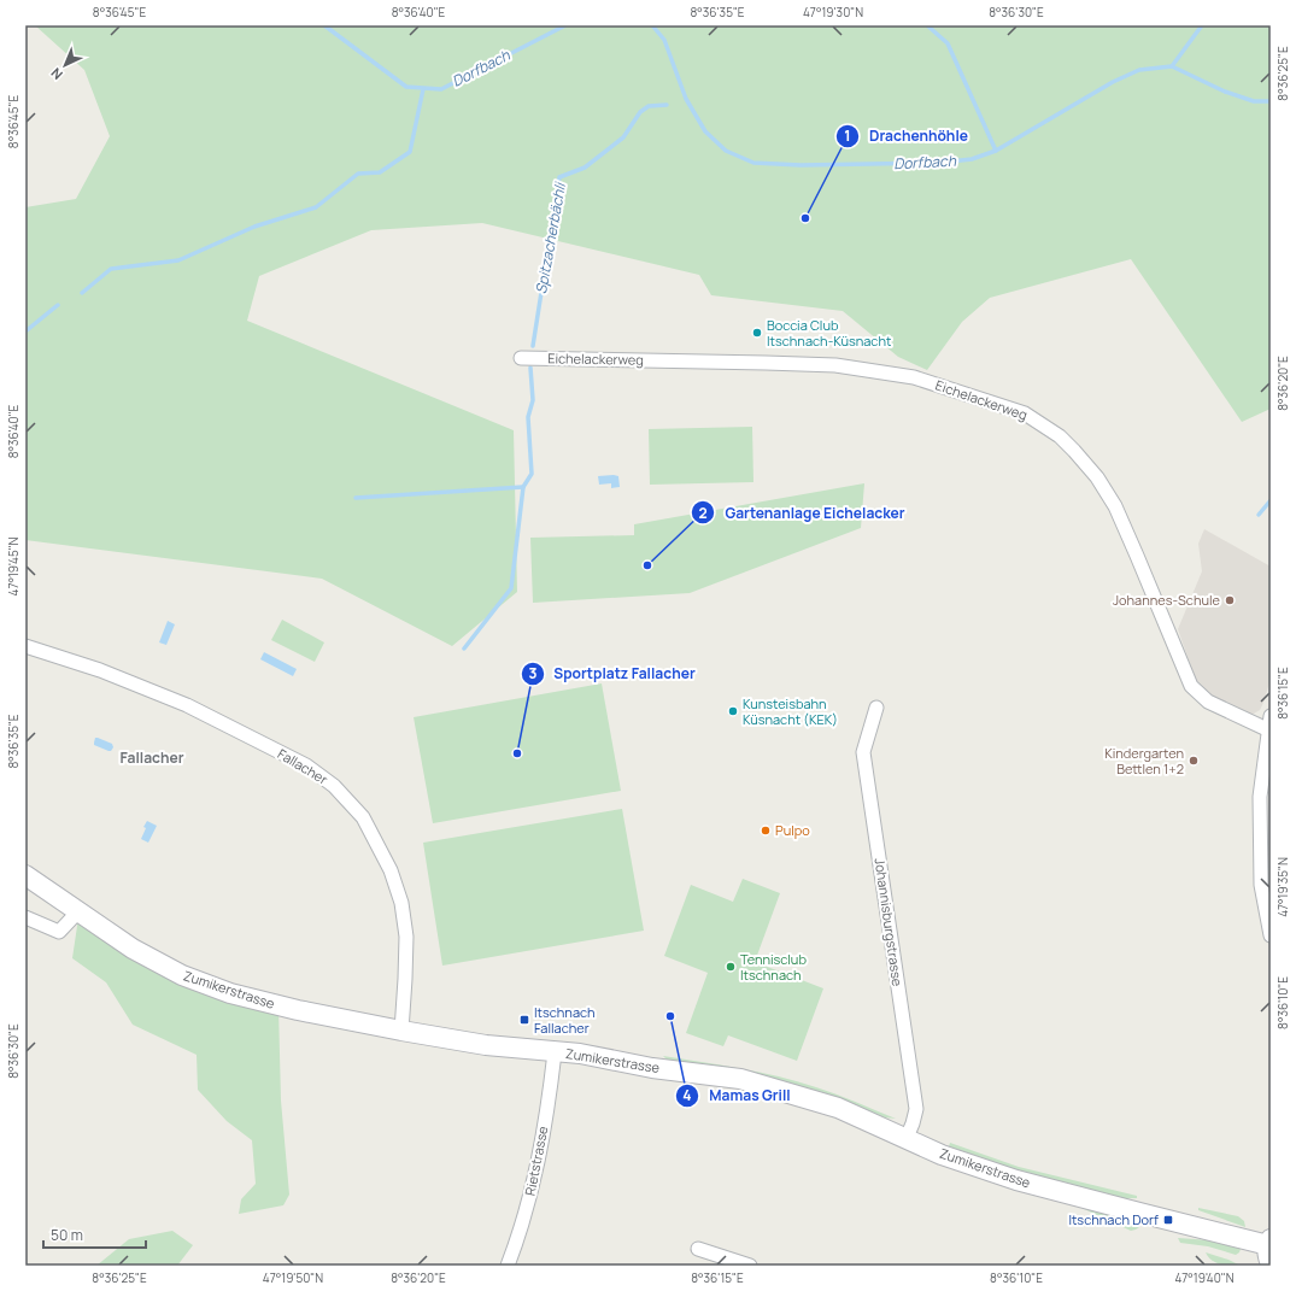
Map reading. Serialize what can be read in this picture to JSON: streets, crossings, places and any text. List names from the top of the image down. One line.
{"streets":{"main road":["Zumikerstrasse"],"street":["Eichelackerweg","Fallacher","Johannisburgstrasse","Rietstrasse"]},"crossings":[["Fallacher","Zumikerstrasse"],["Johannisburgstrasse","Zumikerstrasse"],["Zumikerstrasse","Rietstrasse"]],"districts":["Fallacher"],"water":["Dorfbach","Spitzacherbächli"],"places":{"other":["Drachenhöhle","Boccia Club Itschnach-Küsnacht","Gartenanlage Eichelacker","Johannes-Schule","Kunsteisbahn Küsnacht (KEK)","Sportplatz Fallacher","Kindergarten Bettlen 1+2","Pulpo","Tennisclub Itschnach","Mamas Grill"],"transit":["Itschnach Fallacher","Itschnach Dorf"]},"scale_bar":"50 m","north":"bottom left","coordinates":["8°36'45\"E","8°36'40\"E","8°36'35\"E","47°19'30\"N","8°36'30\"E","8°36'25\"E","8°36'20\"E","47°19'45\"N","8°36'15\"E","47°19'35\"N","8°36'10\"E","47°19'50\"N","47°19'40\"N"]}
